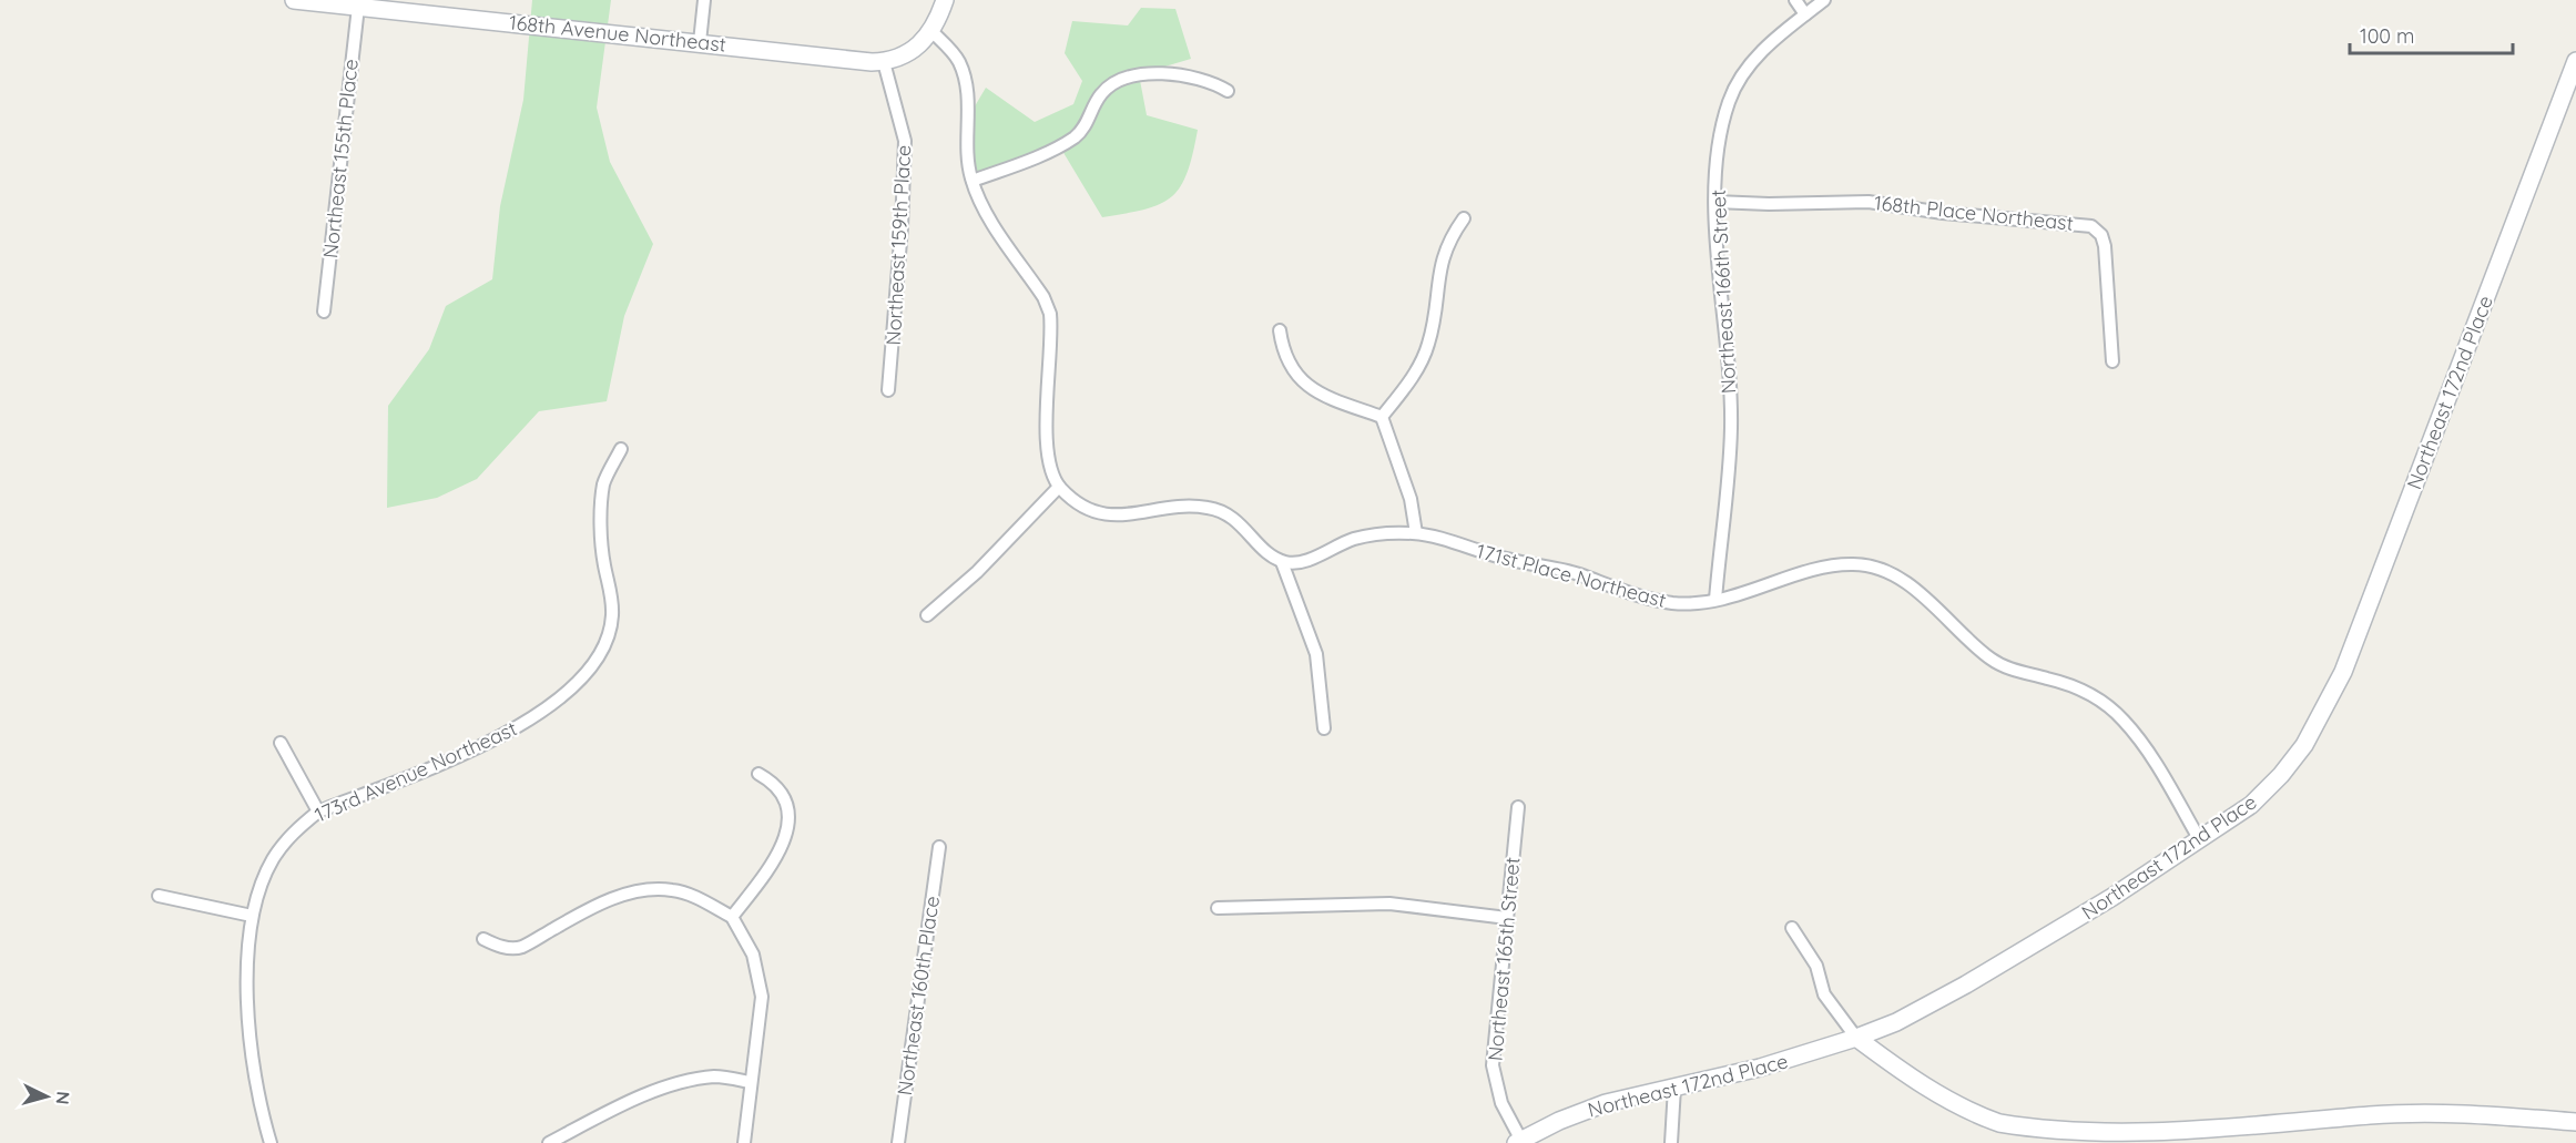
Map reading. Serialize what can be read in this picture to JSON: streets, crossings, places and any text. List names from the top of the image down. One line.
{"streets":{"street":["168th Avenue Northeast","Northeast 155th Place","168th Place Northeast","Northeast 159th Place","Northeast 166th Street","Northeast 172nd Place","171st Place Northeast","173rd Avenue Northeast","Northeast 165th Street","Northeast 160th Place"]},"crossings":[["168th Avenue Northeast","Northeast 155th Place"],["168th Avenue Northeast","Northeast 159th Place"],["168th Place Northeast","Northeast 166th Street"],["Northeast 166th Street","171st Place Northeast"],["Northeast 172nd Place","171st Place Northeast"],["Northeast 172nd Place","Northeast 165th Street"]],"scale_bar":"100 m","north":"right"}
